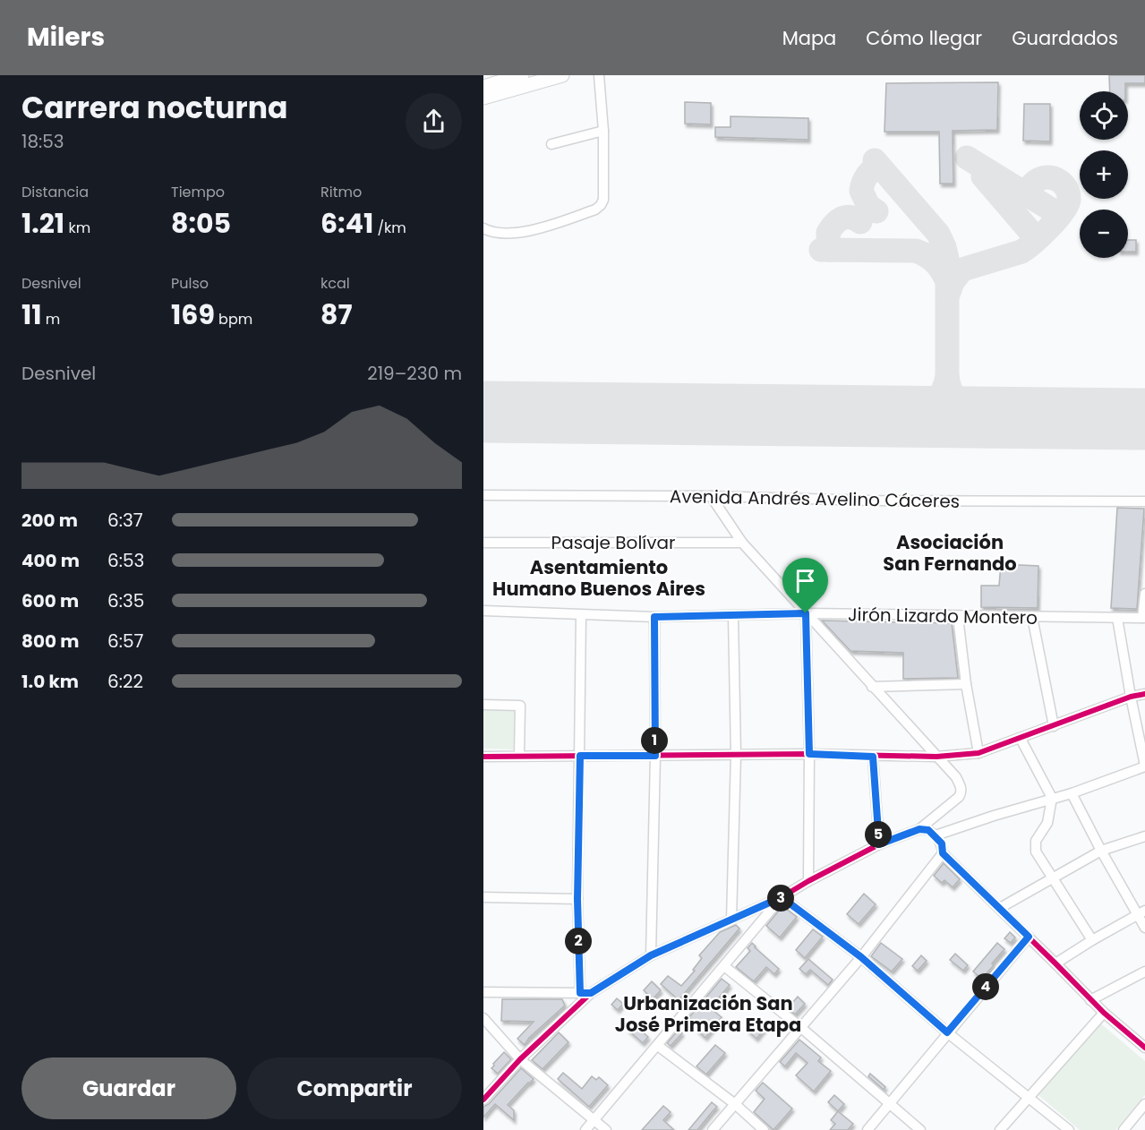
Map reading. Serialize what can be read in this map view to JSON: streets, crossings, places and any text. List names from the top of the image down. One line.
{"streets":{"street":["Avenida Andrés Avelino Cáceres","Pasaje Bolívar","Jirón Lizardo Montero"]},"districts":["Asociación San Fernando","Asentamiento Humano Buenos Aires","Urbanización San José Primera Etapa"],"page":{"header":"Milers","nav":["Mapa","Cómo llegar","Guardados"],"heading":["Carrera nocturna","18:53"],"map_buttons":["+","−"],"stats":[["Distancia","1.21 km"],["Tiempo","8:05"],["Ritmo","6:41 /km"],["Desnivel","11 m"],["Pulso","169 bpm"],["kcal","87"]],"chart":["Desnivel","219–230 m"],"list":[{"name":"200 m","note":"6:37"},{"name":"400 m","note":"6:53"},{"name":"600 m","note":"6:35"},{"name":"800 m","note":"6:57"},{"name":"1.0 km","note":"6:22"}],"pins":["1","5","3","2","4"],"buttons":["Guardar","Compartir"]}}
